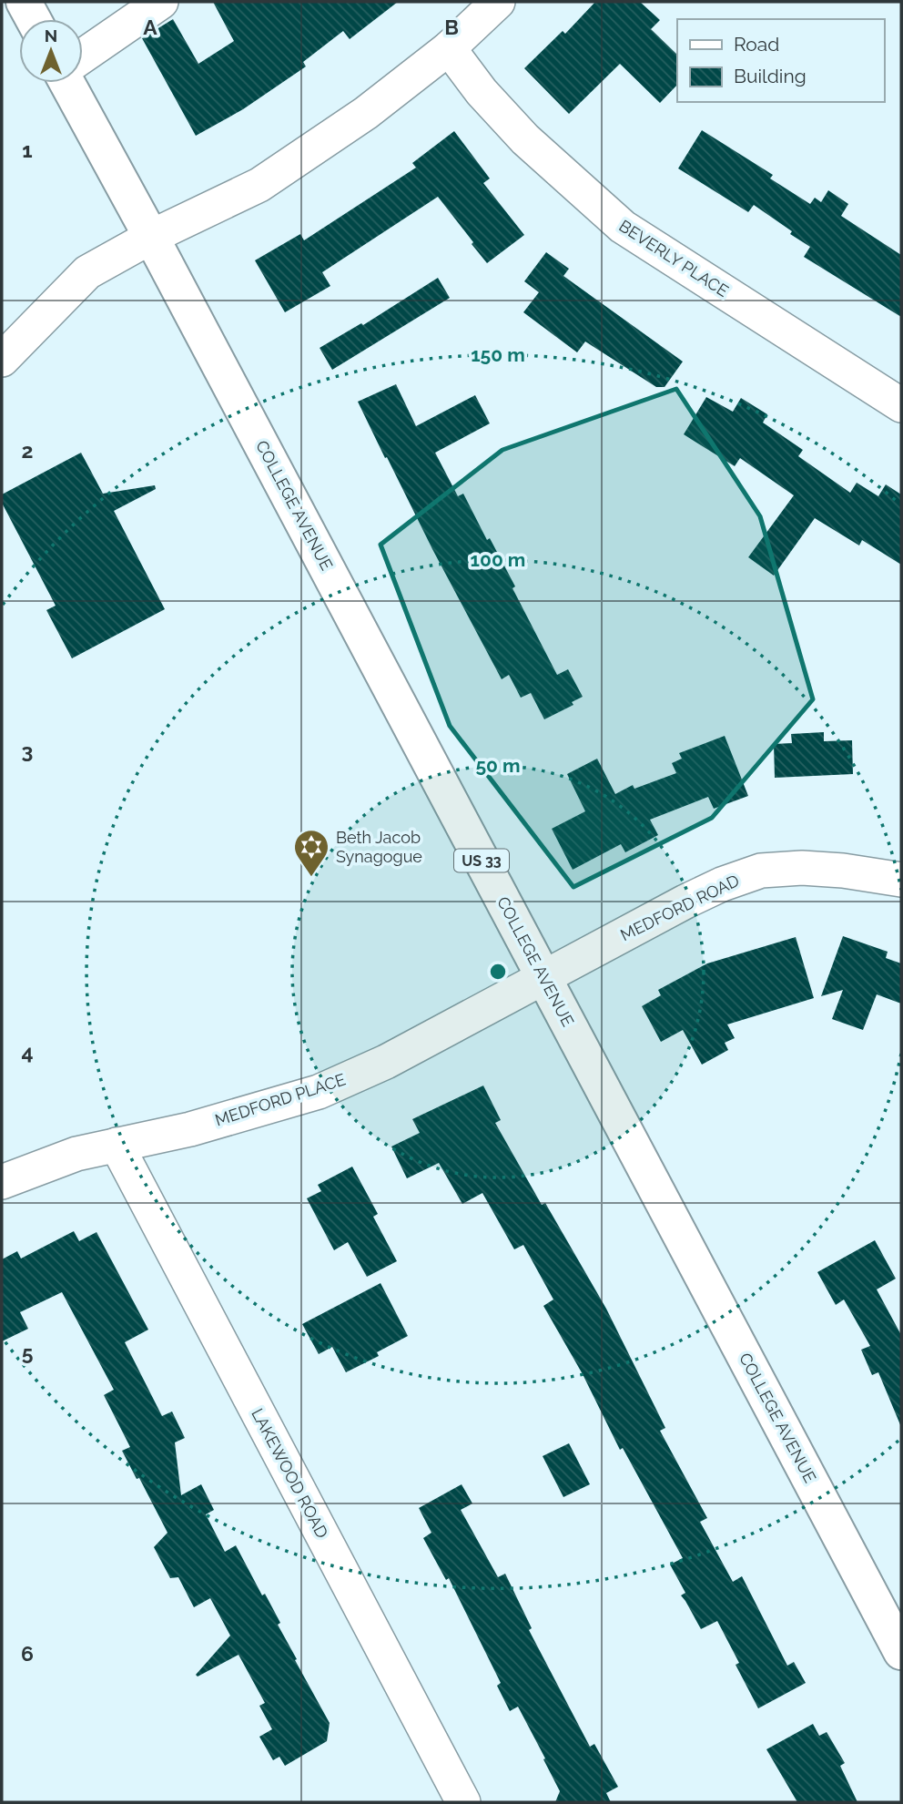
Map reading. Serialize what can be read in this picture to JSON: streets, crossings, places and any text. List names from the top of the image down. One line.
{"streets":{"main road":["COLLEGE AVENUE","US 33"],"street":["BEVERLY PLACE","MEDFORD ROAD","MEDFORD PLACE","LAKEWOOD ROAD"]},"crossings":[["COLLEGE AVENUE","MEDFORD ROAD"],["COLLEGE AVENUE","MEDFORD PLACE"],["MEDFORD ROAD","MEDFORD PLACE"],["MEDFORD PLACE","LAKEWOOD ROAD"]],"places":{"synagogue":["Beth Jacob Synagogue"]},"legend":["Road","Building"],"north":"top","grid":{"columns":["A","B"],"rows":["1","2","3","4","5","6"]},"rings":["150 m","100 m","50 m"]}
